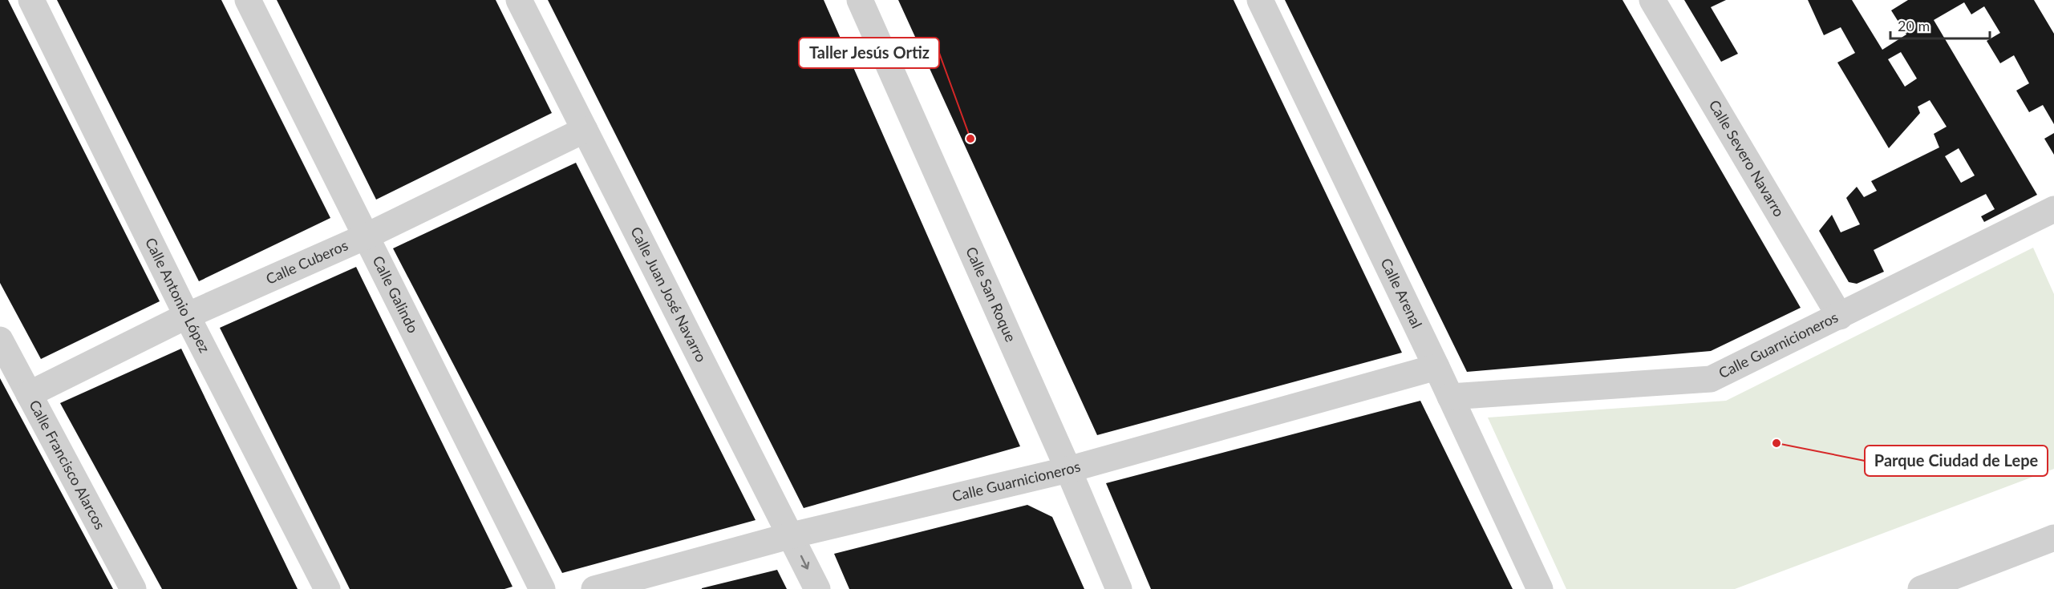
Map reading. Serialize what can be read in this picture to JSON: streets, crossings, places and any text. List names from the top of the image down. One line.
{"streets":{"street":["Calle Severo Navarro","Calle Cuberos","Calle Galindo","Calle Juan José Navarro","Calle San Roque","Calle Arenal","Calle Antonio López","Calle Guarnicioneros","Calle Francisco Alarcos"]},"crossings":[["Calle Severo Navarro","Calle Guarnicioneros"],["Calle Cuberos","Calle Galindo"],["Calle Cuberos","Calle Juan José Navarro"],["Calle Cuberos","Calle Antonio López"],["Calle Cuberos","Calle Francisco Alarcos"],["Calle Juan José Navarro","Calle Guarnicioneros"],["Calle San Roque","Calle Guarnicioneros"],["Calle Arenal","Calle Guarnicioneros"]],"places":["Taller Jesús Ortiz","Parque Ciudad de Lepe"],"scale_bar":"20 m"}
